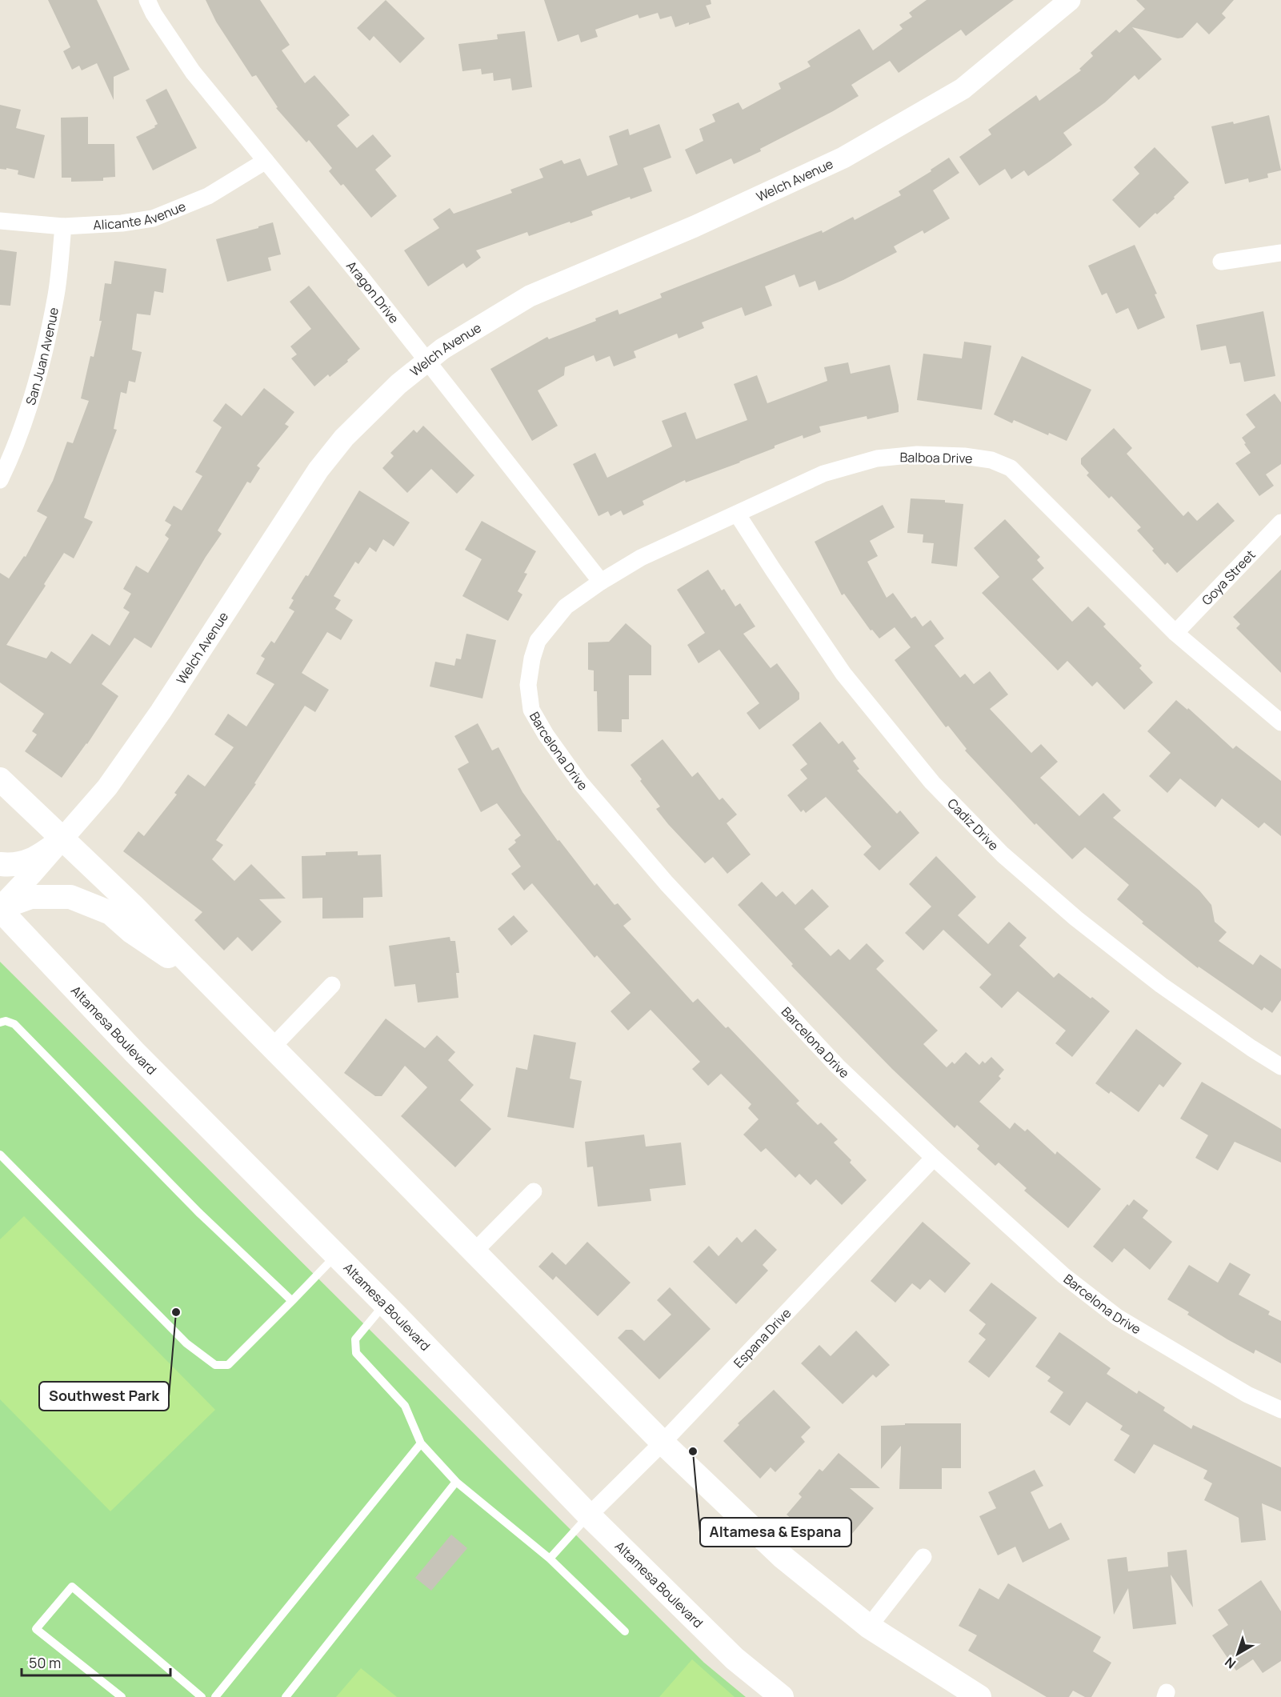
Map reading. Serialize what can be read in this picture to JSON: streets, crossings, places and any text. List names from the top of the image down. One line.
{"streets":{"main road":["Altamesa Boulevard"],"street":["Welch Avenue","Alicante Avenue","Aragon Drive","San Juan Avenue","Balboa Drive","Goya Street","Barcelona Drive","Cadiz Drive","Espana Drive"]},"crossings":[["Welch Avenue","Aragon Drive"],["Welch Avenue","Altamesa Boulevard"],["Alicante Avenue","Aragon Drive"],["Alicante Avenue","San Juan Avenue"],["Aragon Drive","Balboa Drive"],["Aragon Drive","Barcelona Drive"],["Balboa Drive","Goya Street"],["Balboa Drive","Barcelona Drive"],["Balboa Drive","Cadiz Drive"],["Barcelona Drive","Espana Drive"],["Altamesa Boulevard","Espana Drive"]],"places":["Southwest Park","Altamesa & Espana"],"scale_bar":"50 m","north":"bottom left"}
